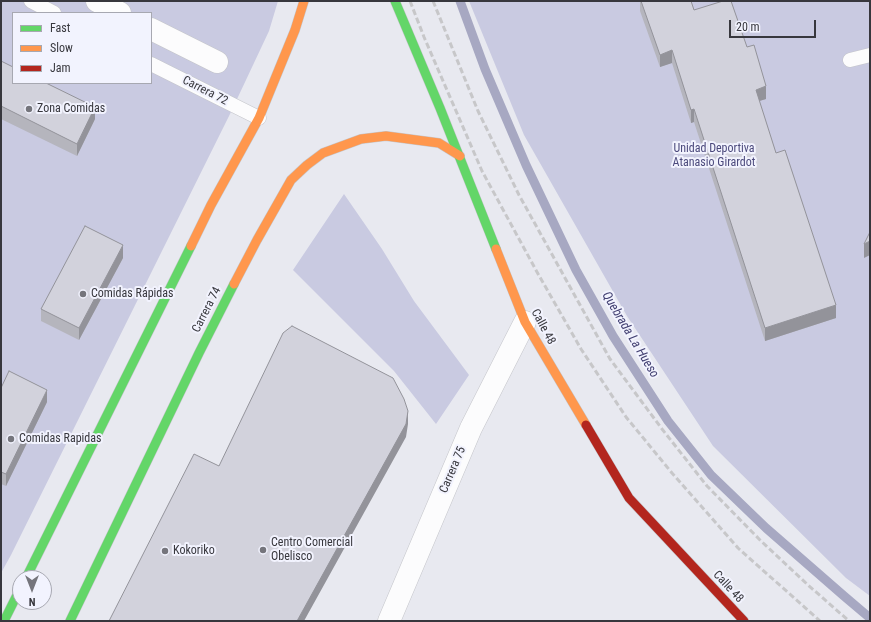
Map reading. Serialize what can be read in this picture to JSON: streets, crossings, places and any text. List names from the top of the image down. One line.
{"streets":{"main road":["Carrera 74","Calle 48"],"street":["Carrera 75"],"lane":["Carrera 72"]},"crossings":[["Carrera 74","Calle 48"],["Calle 48","Carrera 75"]],"water":["Quebrada La Hueso"],"parks":["Unidad Deportiva Atanasio Girardot"],"places":["Zona Comidas","Comidas Rápidas","Comidas Rapidas","Centro Comercial Obelisco","Kokoriko"],"legend":["Fast","Slow","Jam"],"scale_bar":"20 m","north":"bottom"}
